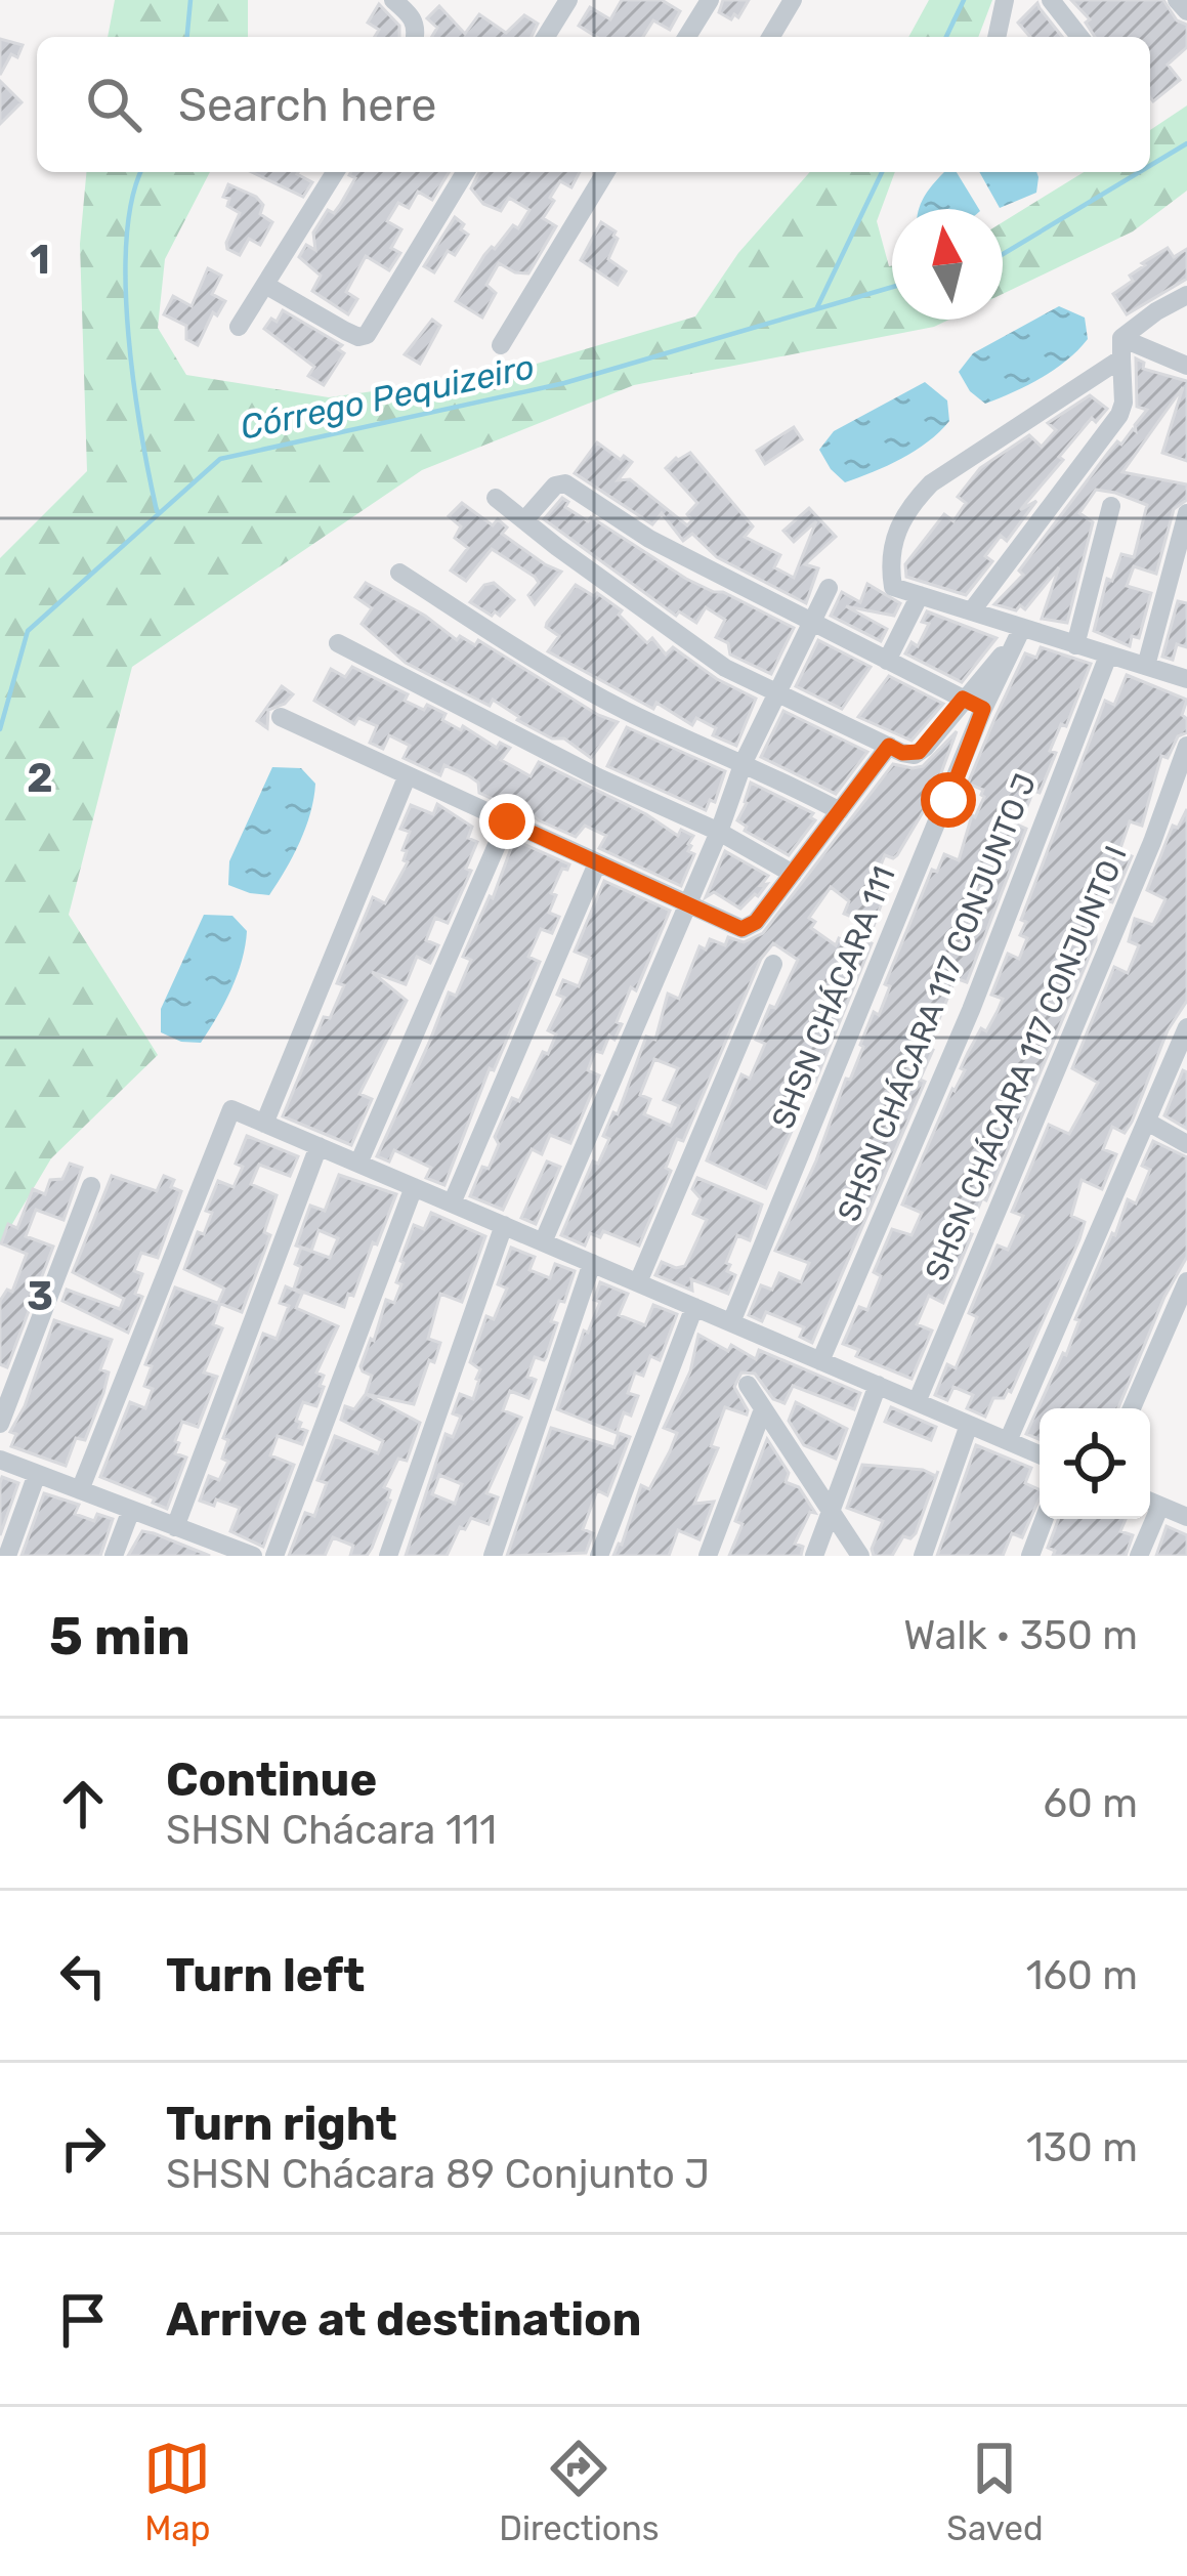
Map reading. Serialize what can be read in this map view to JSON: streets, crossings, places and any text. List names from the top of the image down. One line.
{"streets":{"street":["SHSN CHÁCARA 111","SHSN CHÁCARA 117 CONJUNTO J","SHSN CHÁCARA 117 CONJUNTO I"]},"water":["Córrego Pequizeiro"],"north":"top","page":{"search":"Search here","heading":["5 min","Walk · 350 m"],"list":[["Continue","SHSN Chácara 111","60 m"],["Turn left","160 m"],["Turn right","SHSN Chácara 89 Conjunto J","130 m"],"Arrive at destination"],"nav":["Map","Directions","Saved"]},"grid":{"rows":["1","2","3"]}}
